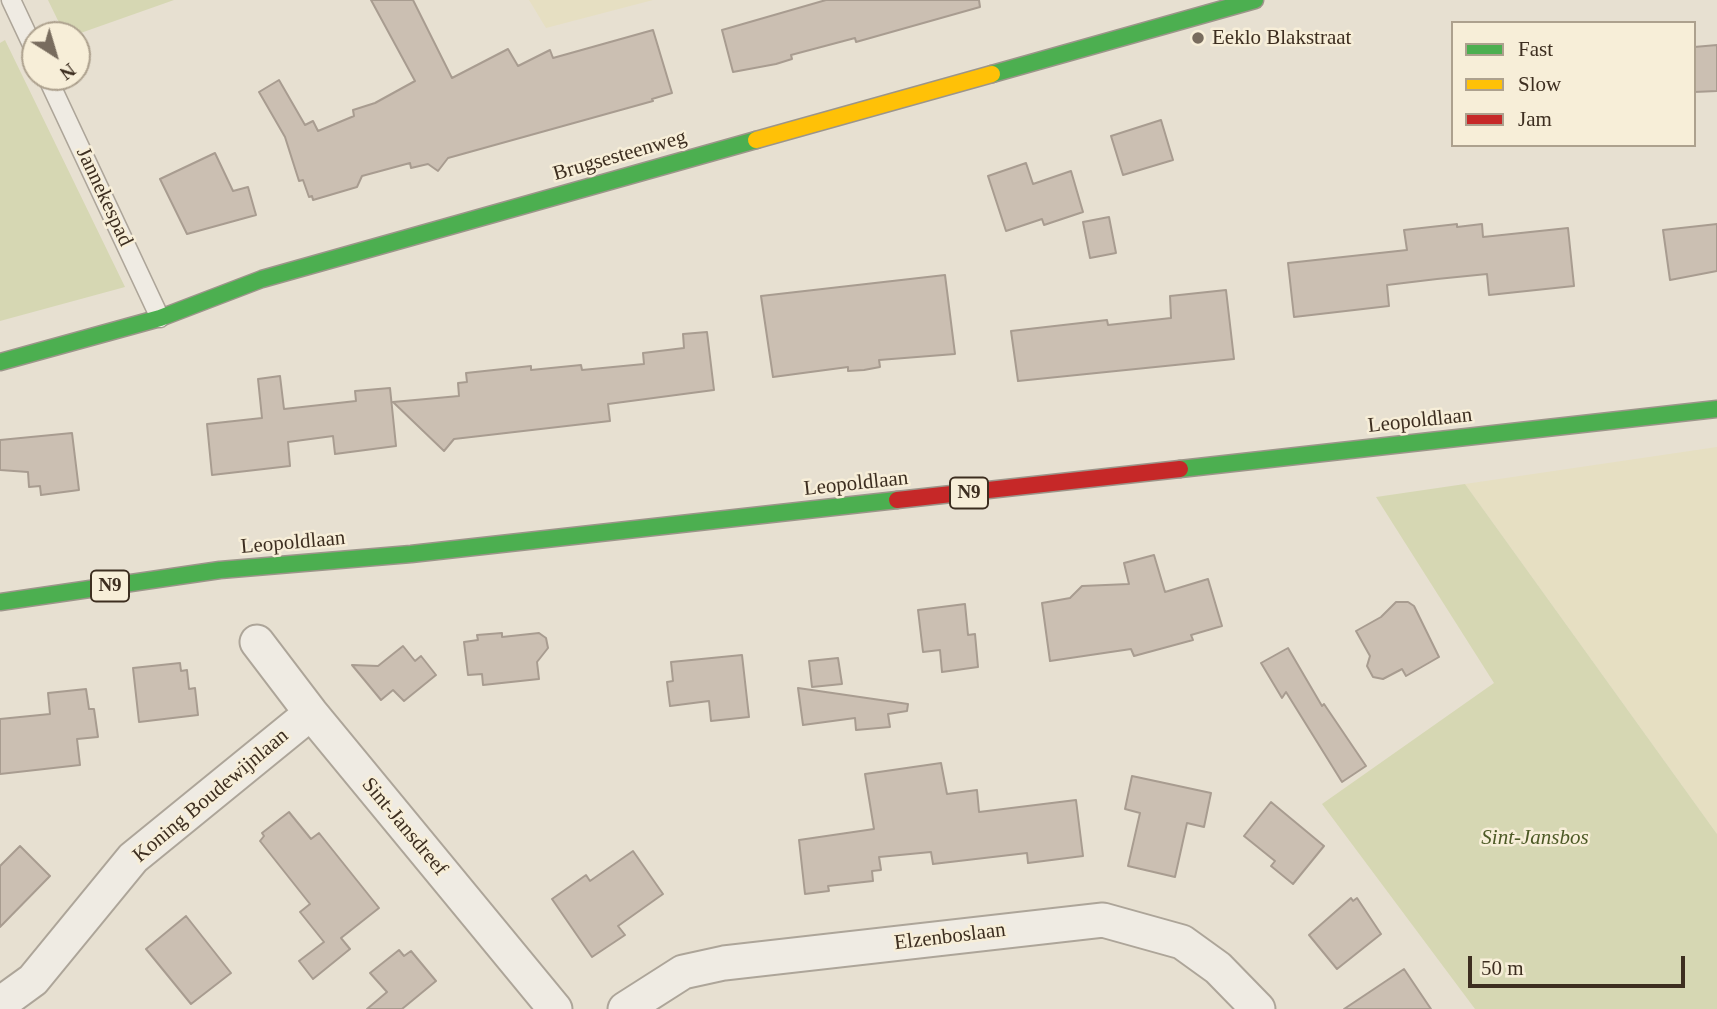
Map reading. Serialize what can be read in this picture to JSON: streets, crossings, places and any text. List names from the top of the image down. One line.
{"streets":{"main road":["Brugsesteenweg","Leopoldlaan","N9"],"street":["Koning Boudewijnlaan","Sint-Jansdreef","Elzenboslaan"],"lane":["Jannekespad"]},"crossings":[["Brugsesteenweg","Jannekespad"],["Koning Boudewijnlaan","Sint-Jansdreef"]],"parks":["Sint-Jansbos"],"places":["Eeklo Blakstraat"],"legend":["Fast","Slow","Jam"],"scale_bar":"50 m","north":"bottom right"}
